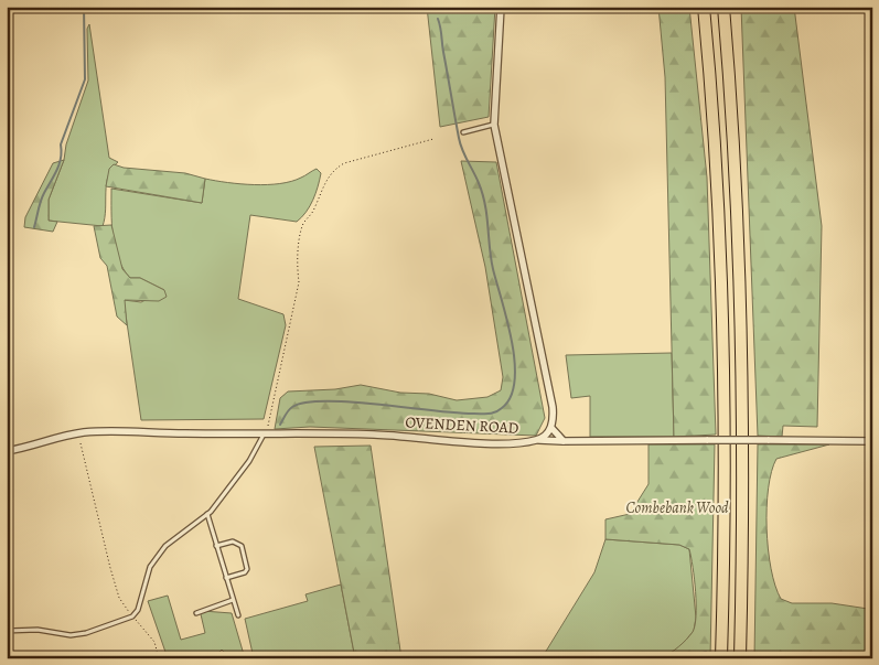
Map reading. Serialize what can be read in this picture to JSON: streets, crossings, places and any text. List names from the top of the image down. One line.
{"streets":{"street":["OVENDEN ROAD"]},"parks":["Combebank Wood"]}
